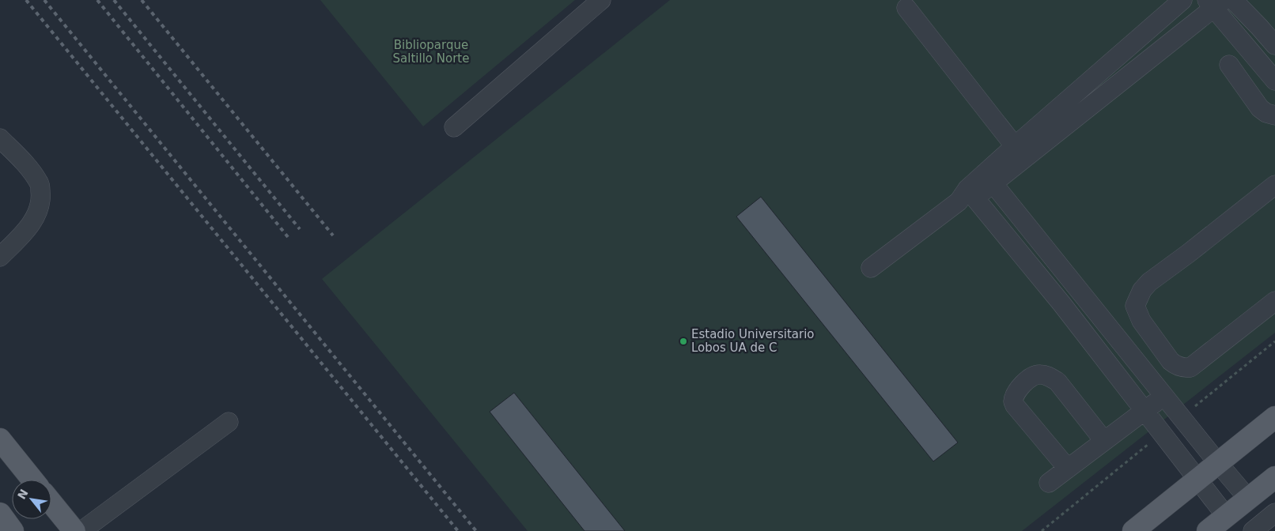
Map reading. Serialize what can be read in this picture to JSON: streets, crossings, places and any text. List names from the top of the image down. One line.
{"parks":["Biblioparque Saltillo Norte"],"places":["Estadio Universitario Lobos UA de C"],"north":"top left"}
